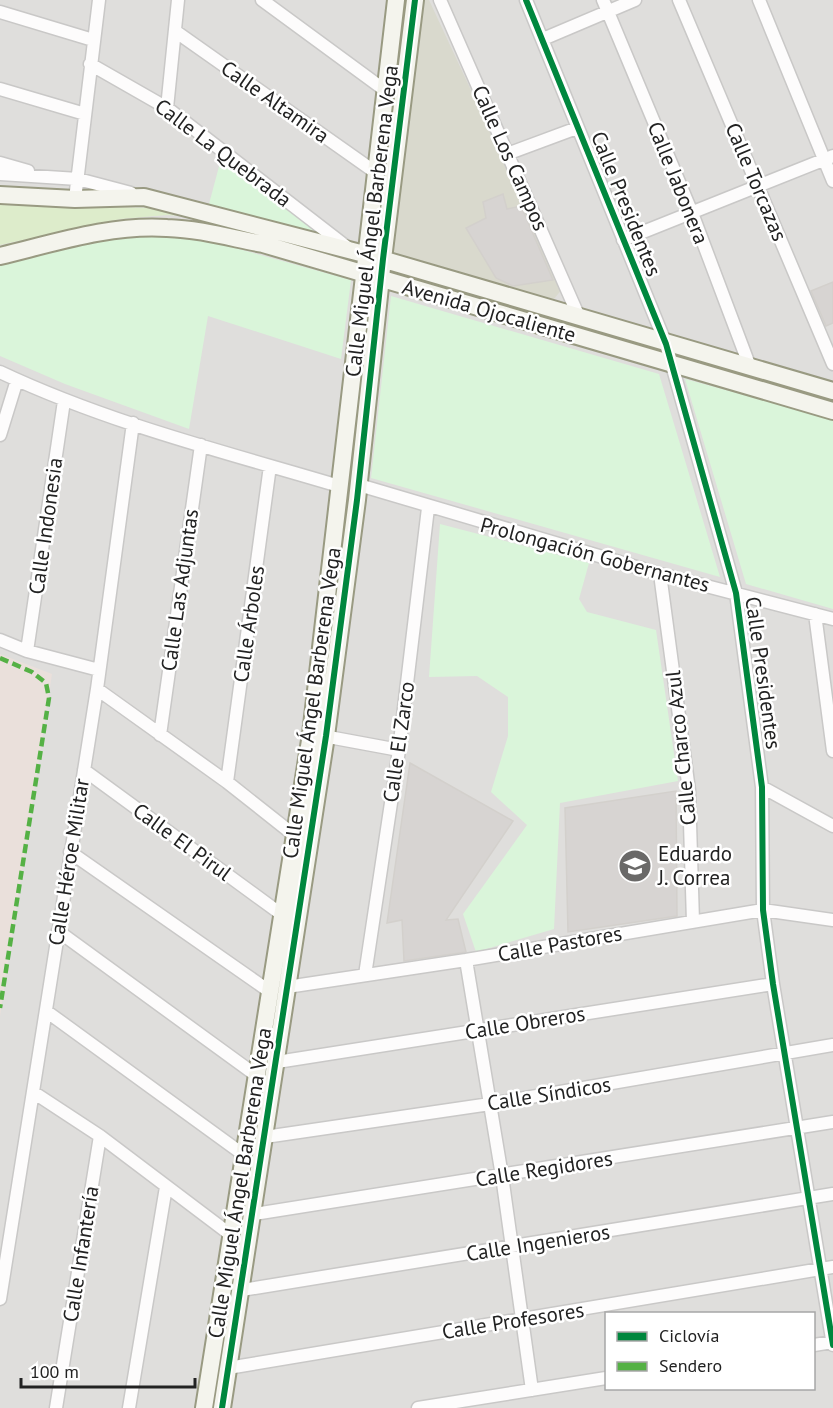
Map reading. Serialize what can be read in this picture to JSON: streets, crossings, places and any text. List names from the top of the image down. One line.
{"streets":{"street":["Calle Altamira","Calle La Quebrada","Calle Los Campos","Calle Torcazas","Calle Jabonera","Calle Presidentes","Calle Miguel Ángel Barberena Vega","Avenida Ojocaliente","Calle Indonesia","Prolongación Gobernantes","Calle Las Adjuntas","Calle Árboles","Calle El Zarco","Calle Charco Azul","Calle El Pirul","Calle Héroe Militar","Calle Pastores","Calle Obreros","Calle Síndicos","Calle Regidores","Calle Ingenieros","Calle Infantería","Calle Profesores"]},"crossings":[["Calle Altamira","Calle Miguel Ángel Barberena Vega"],["Calle La Quebrada","Avenida Ojocaliente"],["Calle Los Campos","Avenida Ojocaliente"],["Calle Jabonera","Avenida Ojocaliente"],["Calle Presidentes","Avenida Ojocaliente"],["Calle Presidentes","Prolongación Gobernantes"],["Calle Presidentes","Calle Pastores"],["Calle Presidentes","Calle Obreros"],["Calle Presidentes","Calle Síndicos"],["Calle Presidentes","Calle Regidores"],["Calle Presidentes","Calle Ingenieros"],["Calle Presidentes","Calle Profesores"],["Calle Miguel Ángel Barberena Vega","Avenida Ojocaliente"],["Calle Miguel Ángel Barberena Vega","Prolongación Gobernantes"],["Calle Miguel Ángel Barberena Vega","Calle El Pirul"],["Calle Miguel Ángel Barberena Vega","Calle Pastores"],["Calle Miguel Ángel Barberena Vega","Calle Obreros"],["Calle Miguel Ángel Barberena Vega","Calle Síndicos"],["Calle Miguel Ángel Barberena Vega","Calle Regidores"],["Calle Miguel Ángel Barberena Vega","Calle Ingenieros"],["Calle Miguel Ángel Barberena Vega","Calle Profesores"],["Prolongación Gobernantes","Calle El Zarco"],["Prolongación Gobernantes","Calle Charco Azul"],["Calle El Zarco","Calle Pastores"],["Calle Charco Azul","Calle Pastores"],["Calle El Pirul","Calle Héroe Militar"]],"places":{"school or university":["Eduardo J. Correa"]},"legend":["Ciclovía","Sendero"],"scale_bar":"100 m"}
